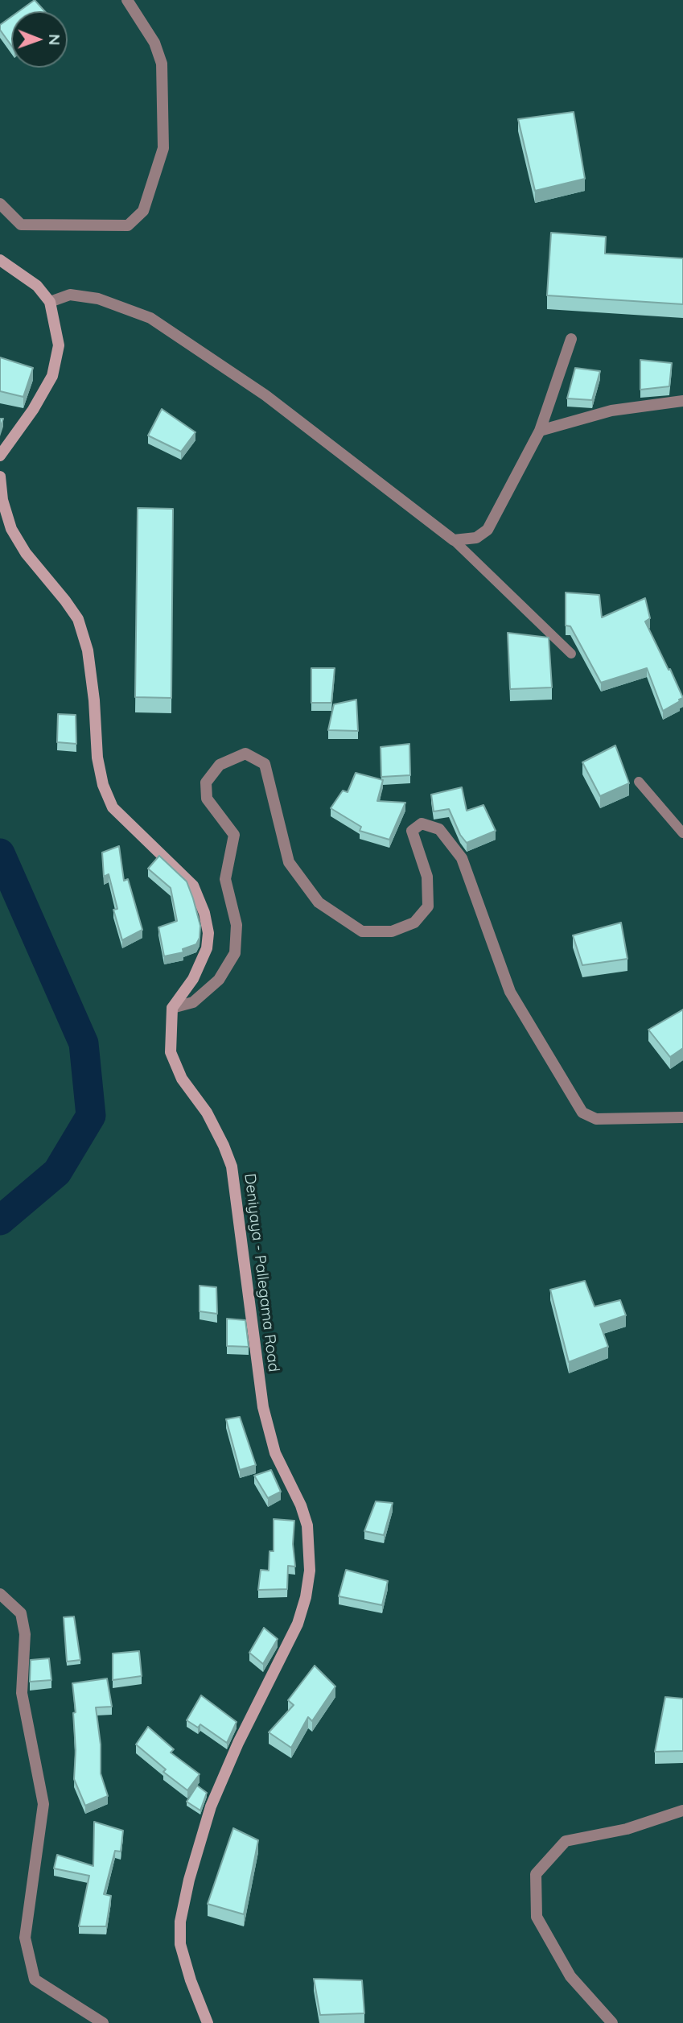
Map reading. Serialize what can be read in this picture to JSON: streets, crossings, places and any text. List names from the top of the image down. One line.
{"streets":{"main road":["Deniyaya - Pallegama Road"]},"north":"right"}
